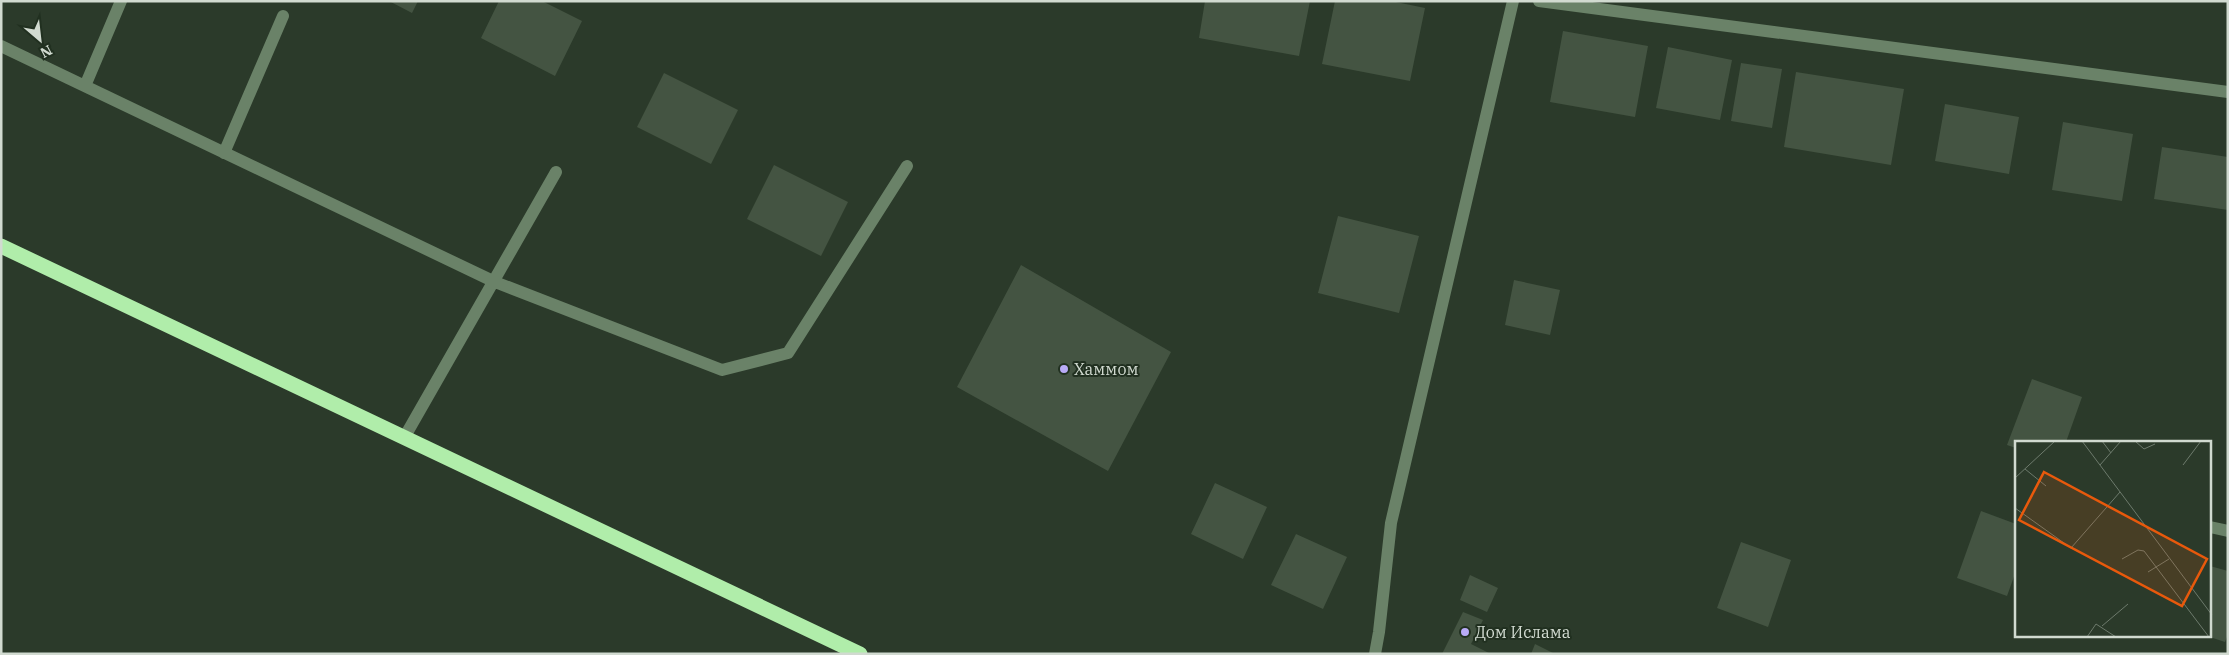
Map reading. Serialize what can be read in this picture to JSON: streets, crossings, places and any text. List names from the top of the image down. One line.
{"places":["Хаммом","Дом Ислама"],"north":"bottom right"}
